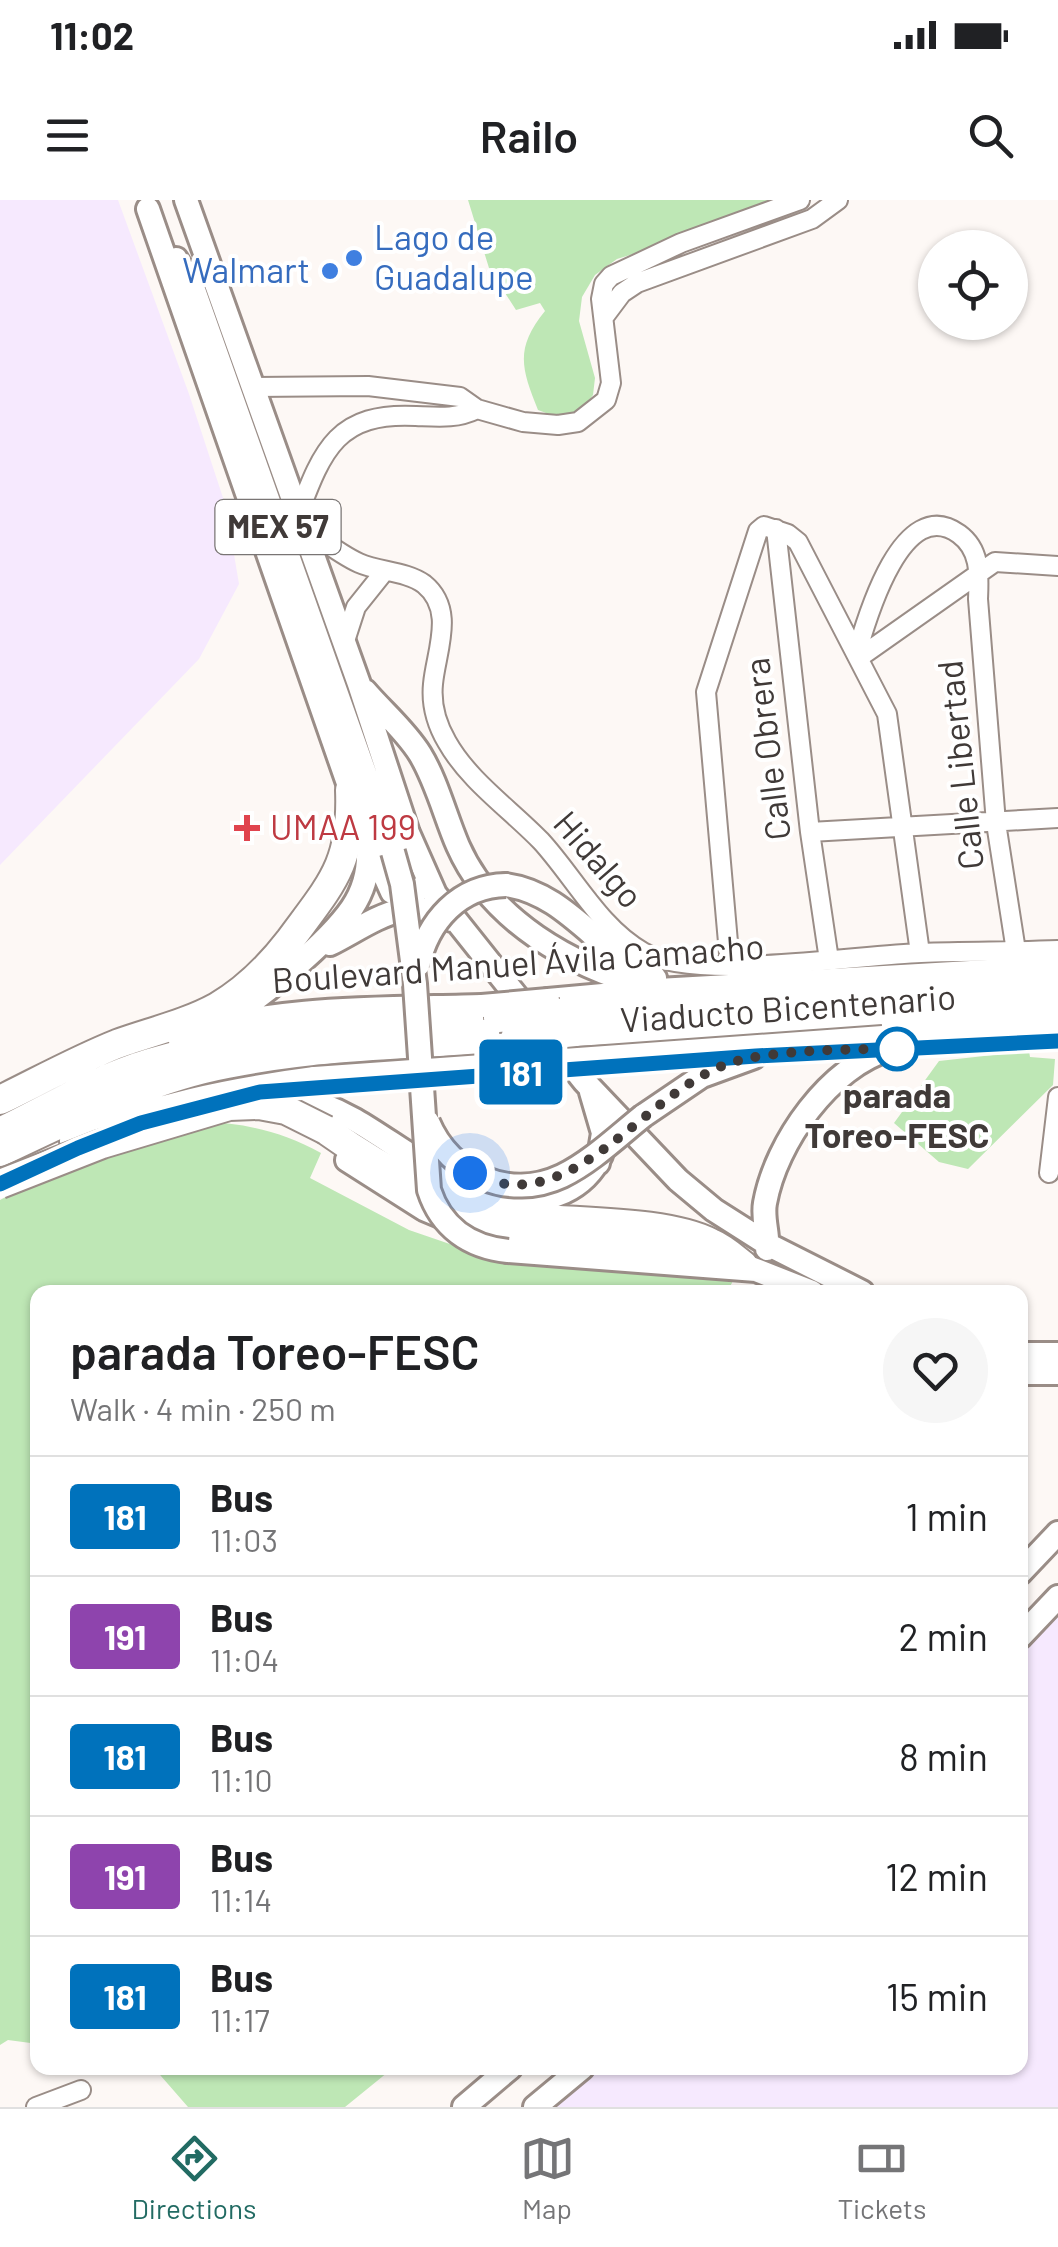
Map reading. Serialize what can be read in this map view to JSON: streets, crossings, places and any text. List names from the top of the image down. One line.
{"streets":{"highway":["Boulevard Manuel Ávila Camacho","Viaducto Bicentenario"],"main road":["MEX 57"],"street":["Calle Obrera","Calle Libertad","Hidalgo"]},"crossings":[["MEX 57","Hidalgo"],["Calle Obrera","Hidalgo"],["Calle Libertad","Hidalgo"]],"places":{"other":["Lago de Guadalupe","Walmart","parada Toreo-FESC"],"health":["UMAA 199"]},"lines":["bus line 181"],"page":{"status":"11:02","header":"Railo","on_map":"181","heading":["parada Toreo-FESC","Walk · 4 min · 250 m"],"list":[{"mark":"181","name":"Bus","note":"11:03","value":"1 min"},{"mark":"191","name":"Bus","note":"11:04","value":"2 min"},{"mark":"181","name":"Bus","note":"11:10","value":"8 min"},{"mark":"191","name":"Bus","note":"11:14","value":"12 min"},{"mark":"181","name":"Bus","note":"11:17","value":"15 min"}],"tabs":["Directions","Map","Tickets"]}}
